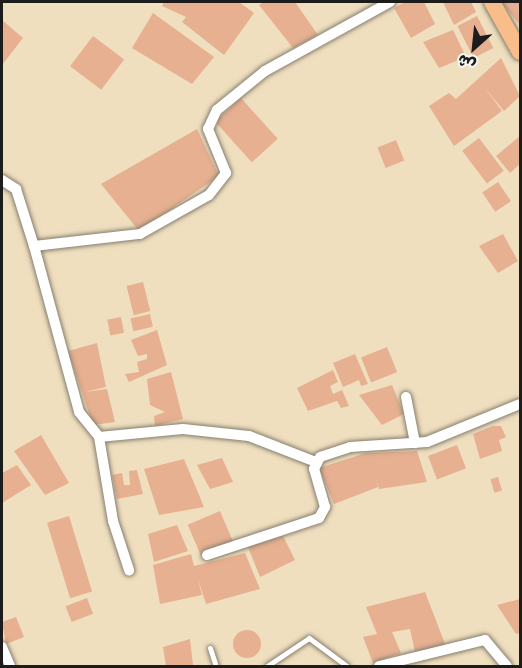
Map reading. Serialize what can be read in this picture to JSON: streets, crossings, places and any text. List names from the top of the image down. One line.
{"north":"bottom left"}
